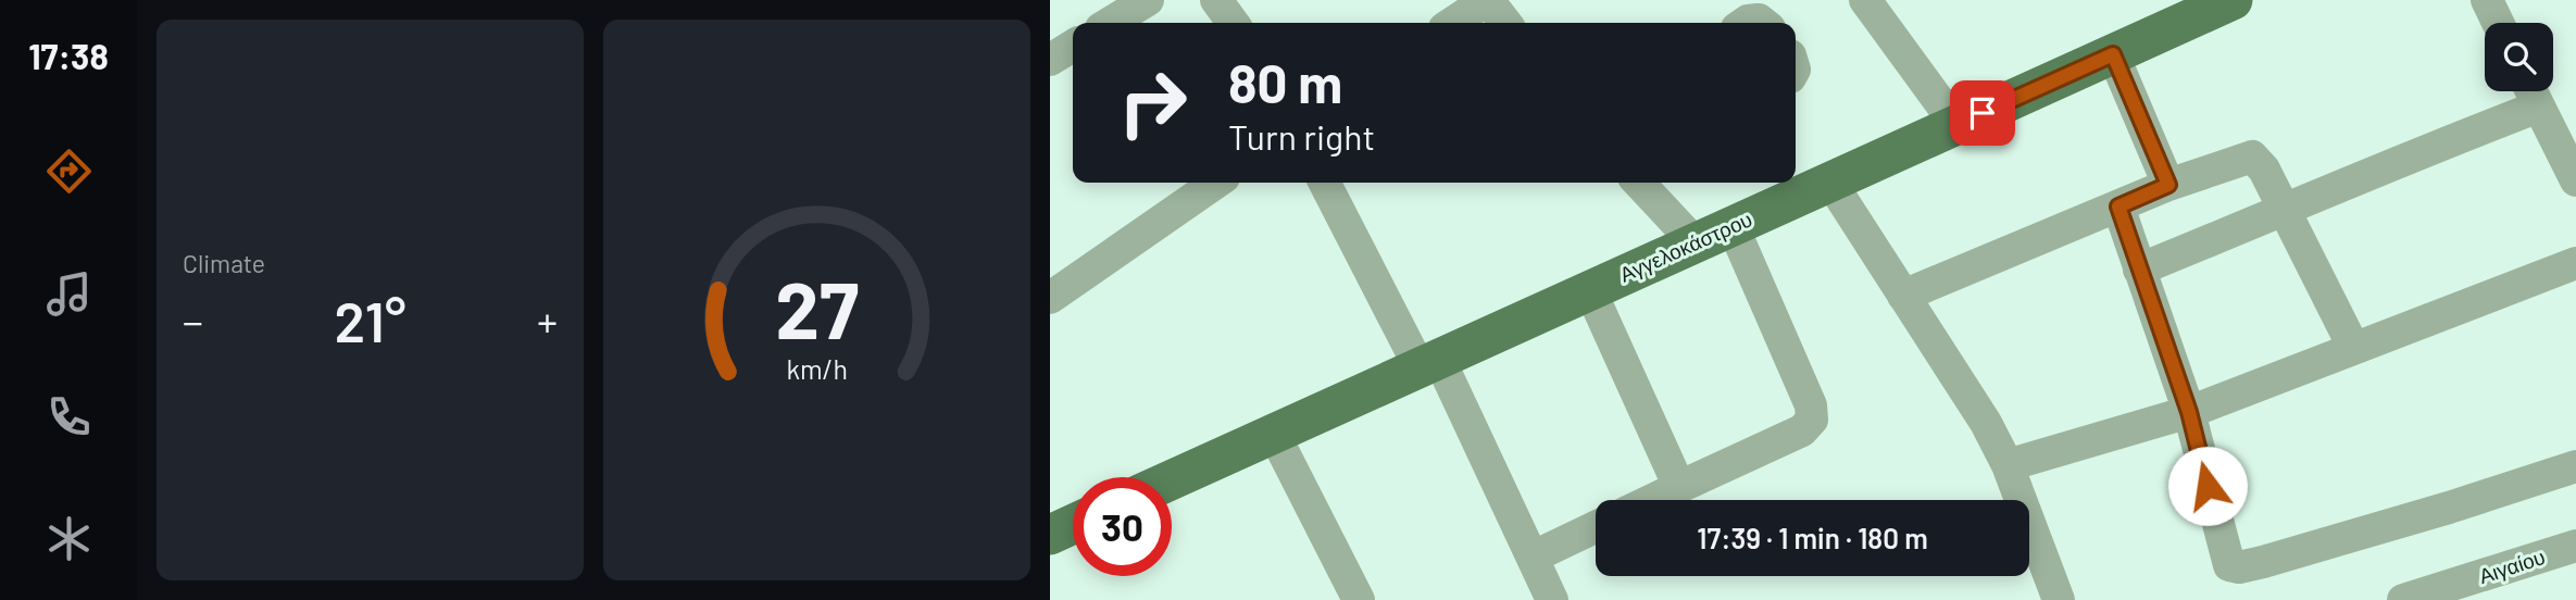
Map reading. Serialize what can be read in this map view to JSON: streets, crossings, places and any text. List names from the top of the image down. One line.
{"streets":{"main road":["Αγγελοκάστρου"],"street":["Αιγαίου"]},"page":{"tabs":"17:38","tile":"Climate","turn":["80 m","Turn right"],"heat":["−","21°","+"],"limit":"30","trip":"17:39 · 1 min · 180 m","gauge":["27","km/h"]}}
